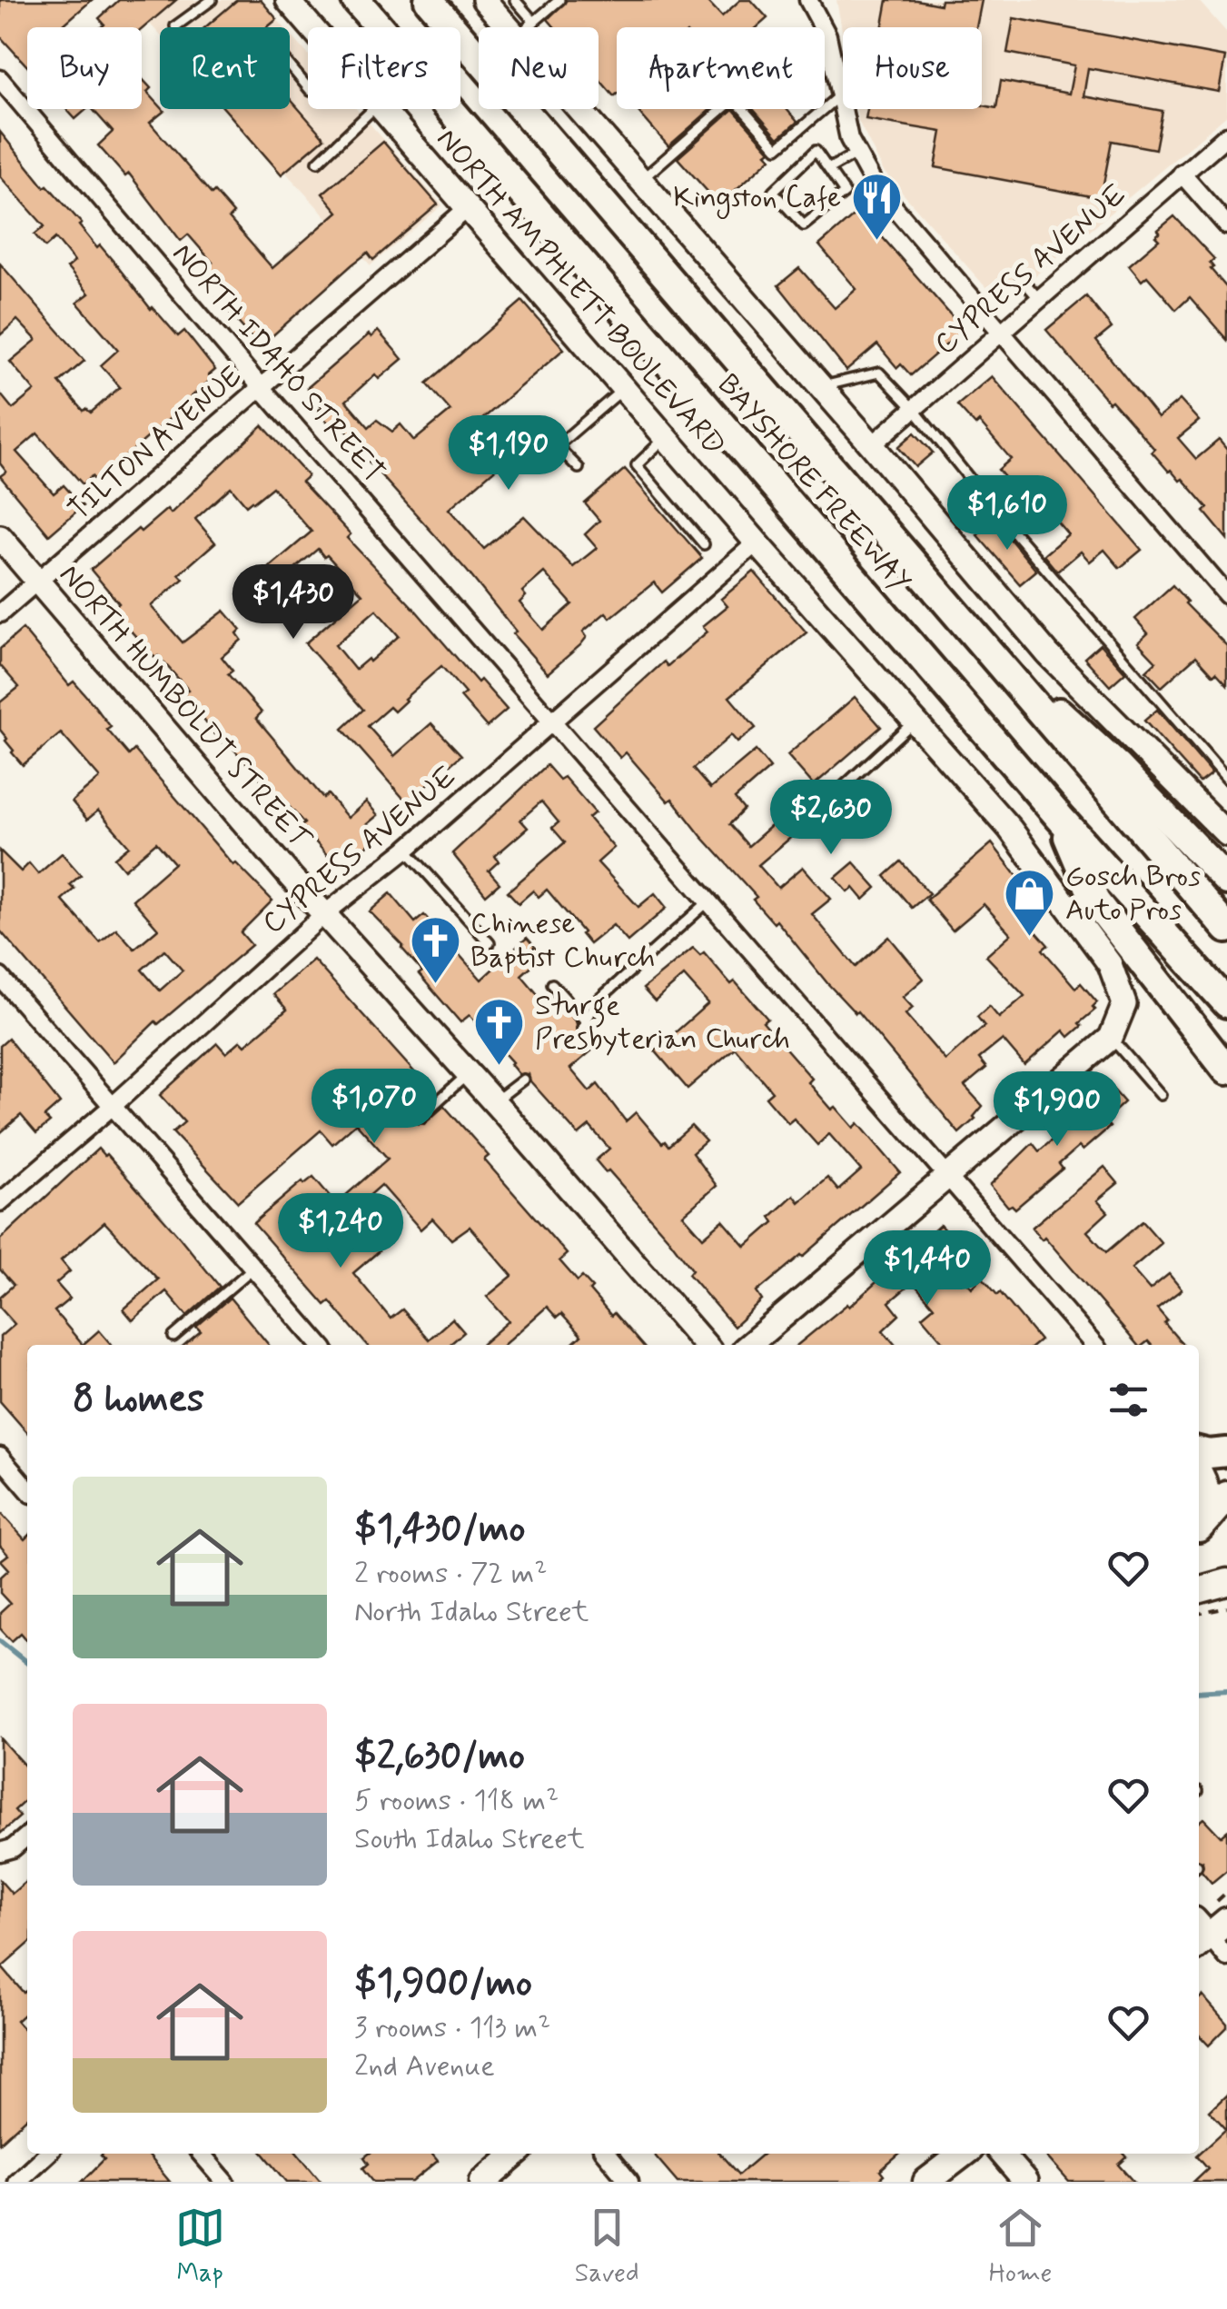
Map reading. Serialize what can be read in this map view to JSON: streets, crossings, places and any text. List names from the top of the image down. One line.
{"streets":{"highway":["BAYSHORE FREEWAY"],"street":["CYPRESS AVENUE","NORTH AMPHLETT BOULEVARD","NORTH IDAHO STREET","TILTON AVENUE","NORTH HUMBOLDT STREET"]},"crossings":[["CYPRESS AVENUE","NORTH AMPHLETT BOULEVARD"],["CYPRESS AVENUE","NORTH IDAHO STREET"],["CYPRESS AVENUE","NORTH HUMBOLDT STREET"],["NORTH AMPHLETT BOULEVARD","TILTON AVENUE"],["NORTH IDAHO STREET","TILTON AVENUE"],["TILTON AVENUE","NORTH HUMBOLDT STREET"]],"places":{"restaurant":["Kingston Cafe"],"shop":["Gosch Bros Auto Pros"],"church":["Chinese Baptist Church","Sturge Presbyterian Church"]},"page":{"chip":["Buy","Rent","Filters","New","Apartment","House"],"price":["$1,190","$1,610","$1,430","$2,630","$1,070","$1,900","$1,240","$1,440"],"heading":"8 homes","list":[{"name":"$1,430/mo","note":"2 rooms · 72 m² · North Idaho Street"},{"name":"$2,630/mo","note":"5 rooms · 118 m² · South Idaho Street"},{"name":"$1,900/mo","note":"3 rooms · 113 m² · 2nd Avenue"}],"tabs":["Map","Saved","Home"]}}
